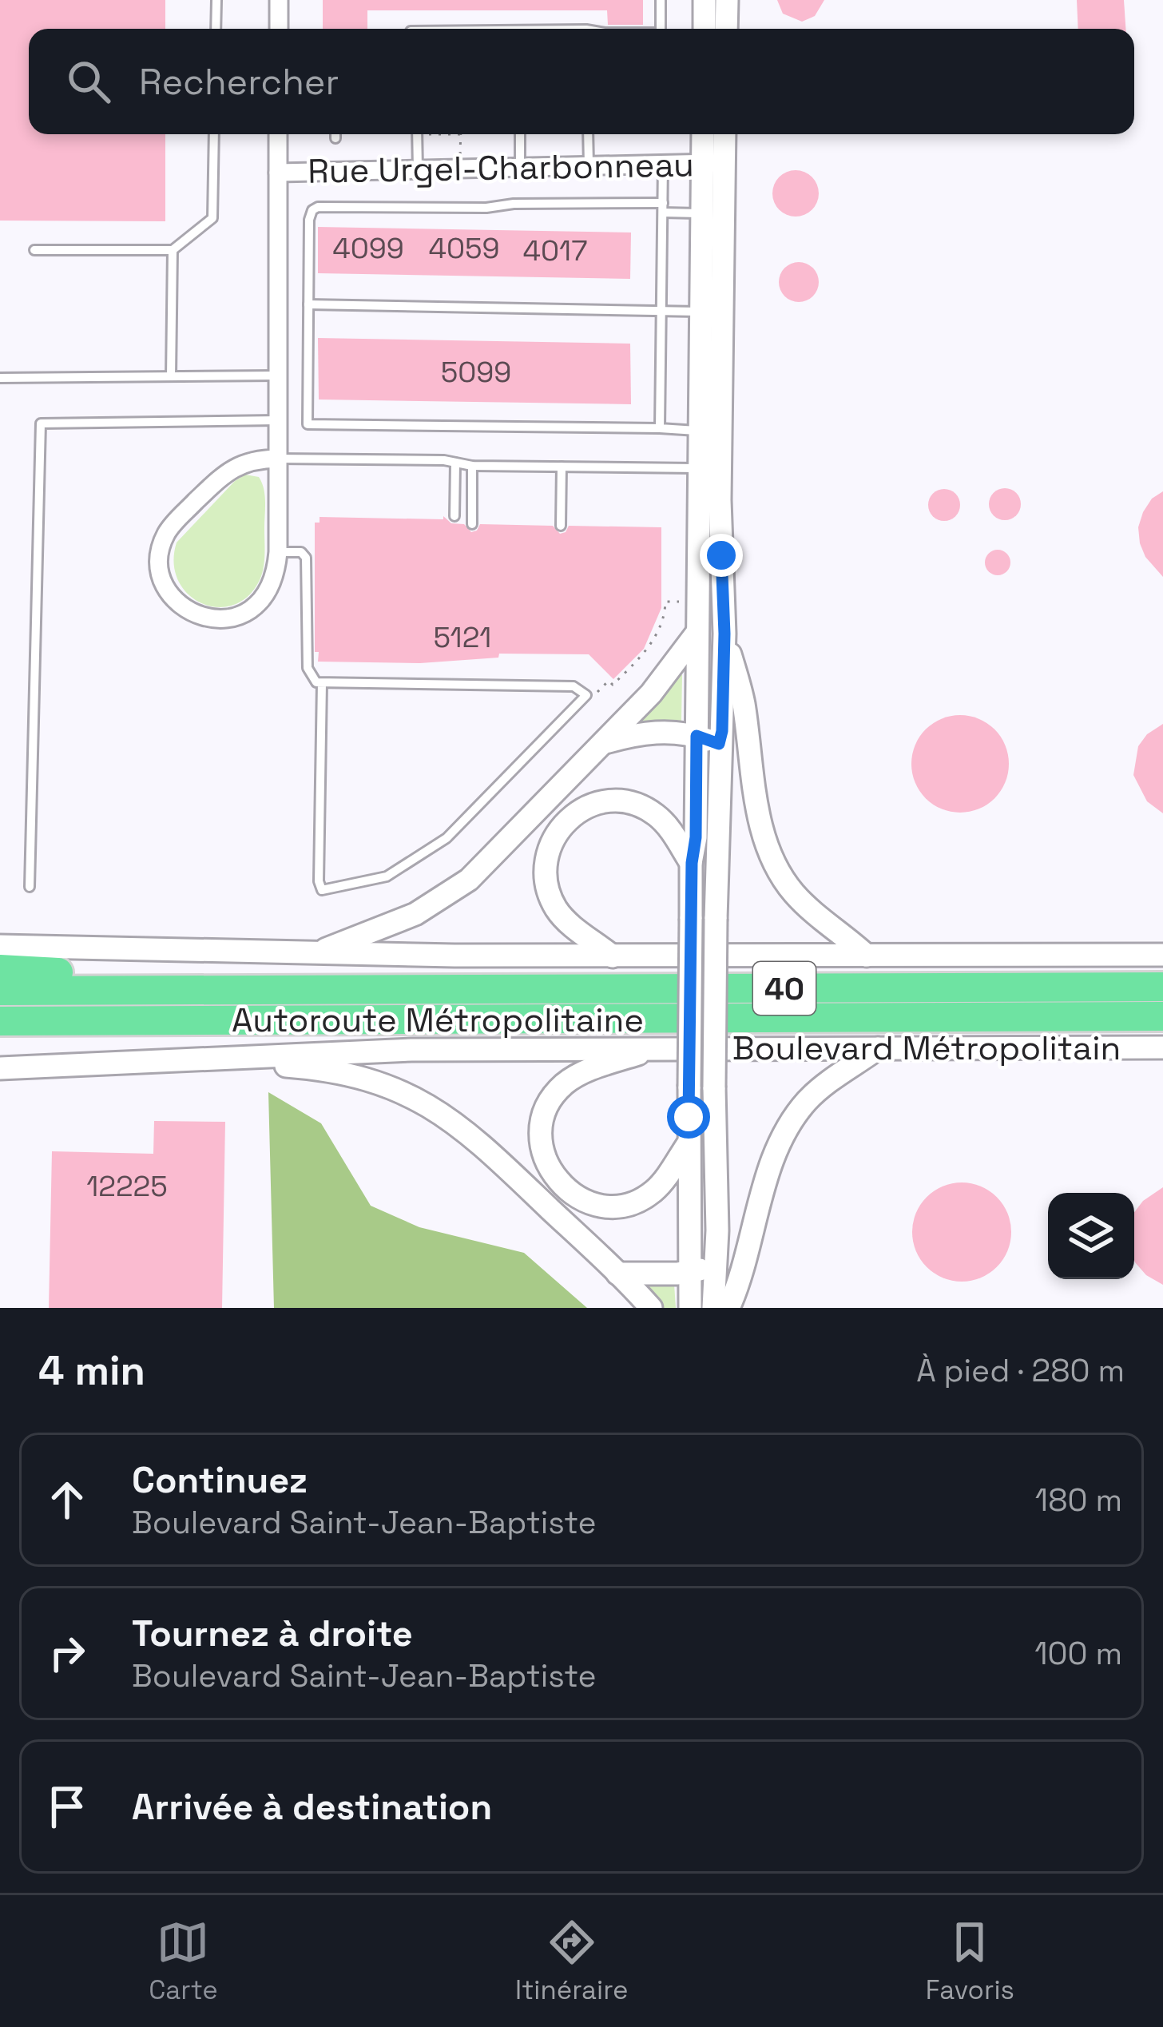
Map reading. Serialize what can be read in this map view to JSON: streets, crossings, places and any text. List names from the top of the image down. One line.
{"streets":{"highway":["40","Autoroute Métropolitaine"],"main road":["Boulevard Métropolitain"],"street":["Rue Urgel-Charbonneau"]},"house_numbers":["4099","4059","4017","5099","5121","12225"],"page":{"search":"Rechercher","heading":["4 min","À pied · 280 m"],"list":[["Continuez","Boulevard Saint-Jean-Baptiste","180 m"],["Tournez à droite","Boulevard Saint-Jean-Baptiste","100 m"],"Arrivée à destination"],"nav":["Carte","Itinéraire","Favoris"]}}
